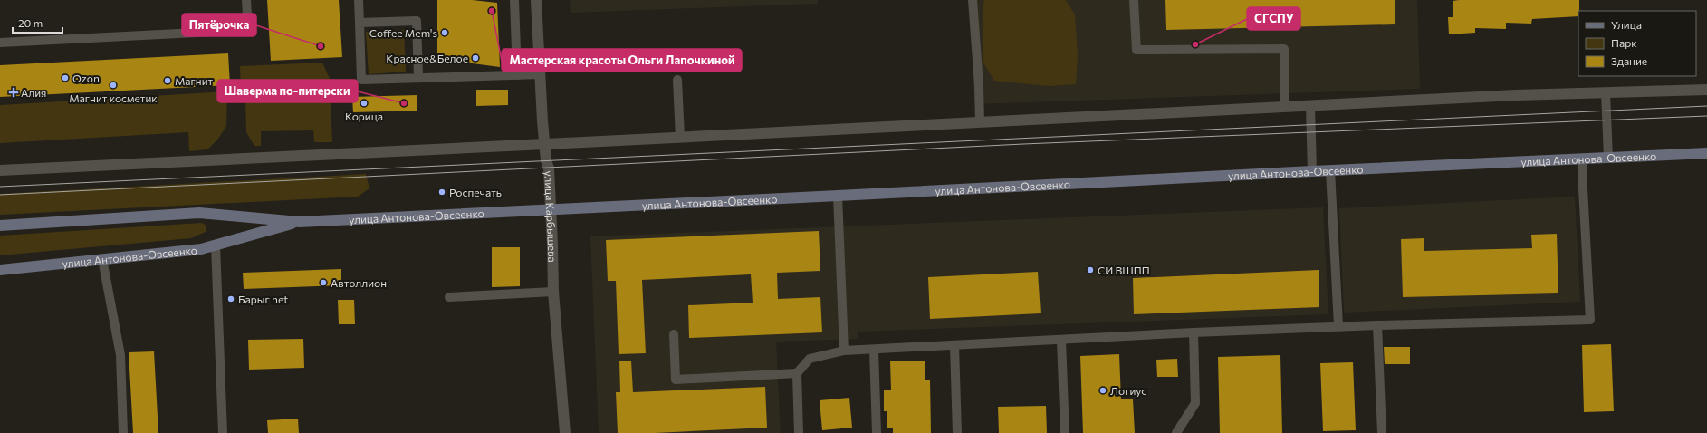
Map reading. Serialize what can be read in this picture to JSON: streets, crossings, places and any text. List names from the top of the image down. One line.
{"streets":{"main road":["улица Антонова-Овсеенко"],"street":["улица Карбышева"]},"crossings":[["улица Антонова-Овсеенко","улица Карбышева"]],"places":{"other":["Мастерская красоты Ольги Лапочкиной","Coffee Mem's","СГСПУ","Пятёрочка","Красное&Белое","Ozon","Магнит","Магнит косметик","Корица","Шаверма по-питерски","Роспечать","СИ ВШПП","Автоллион","Барыг net","Логиус"],"health":["Алия"]},"legend":["Улица","Парк","Здание"],"scale_bar":"20 m"}
